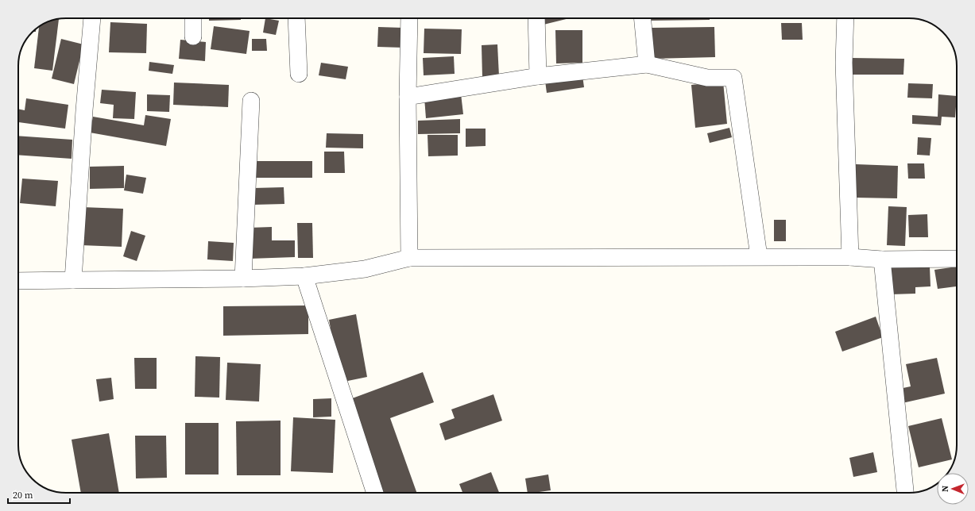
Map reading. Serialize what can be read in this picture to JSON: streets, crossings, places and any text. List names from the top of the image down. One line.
{"scale_bar":"20 m","north":"left"}
